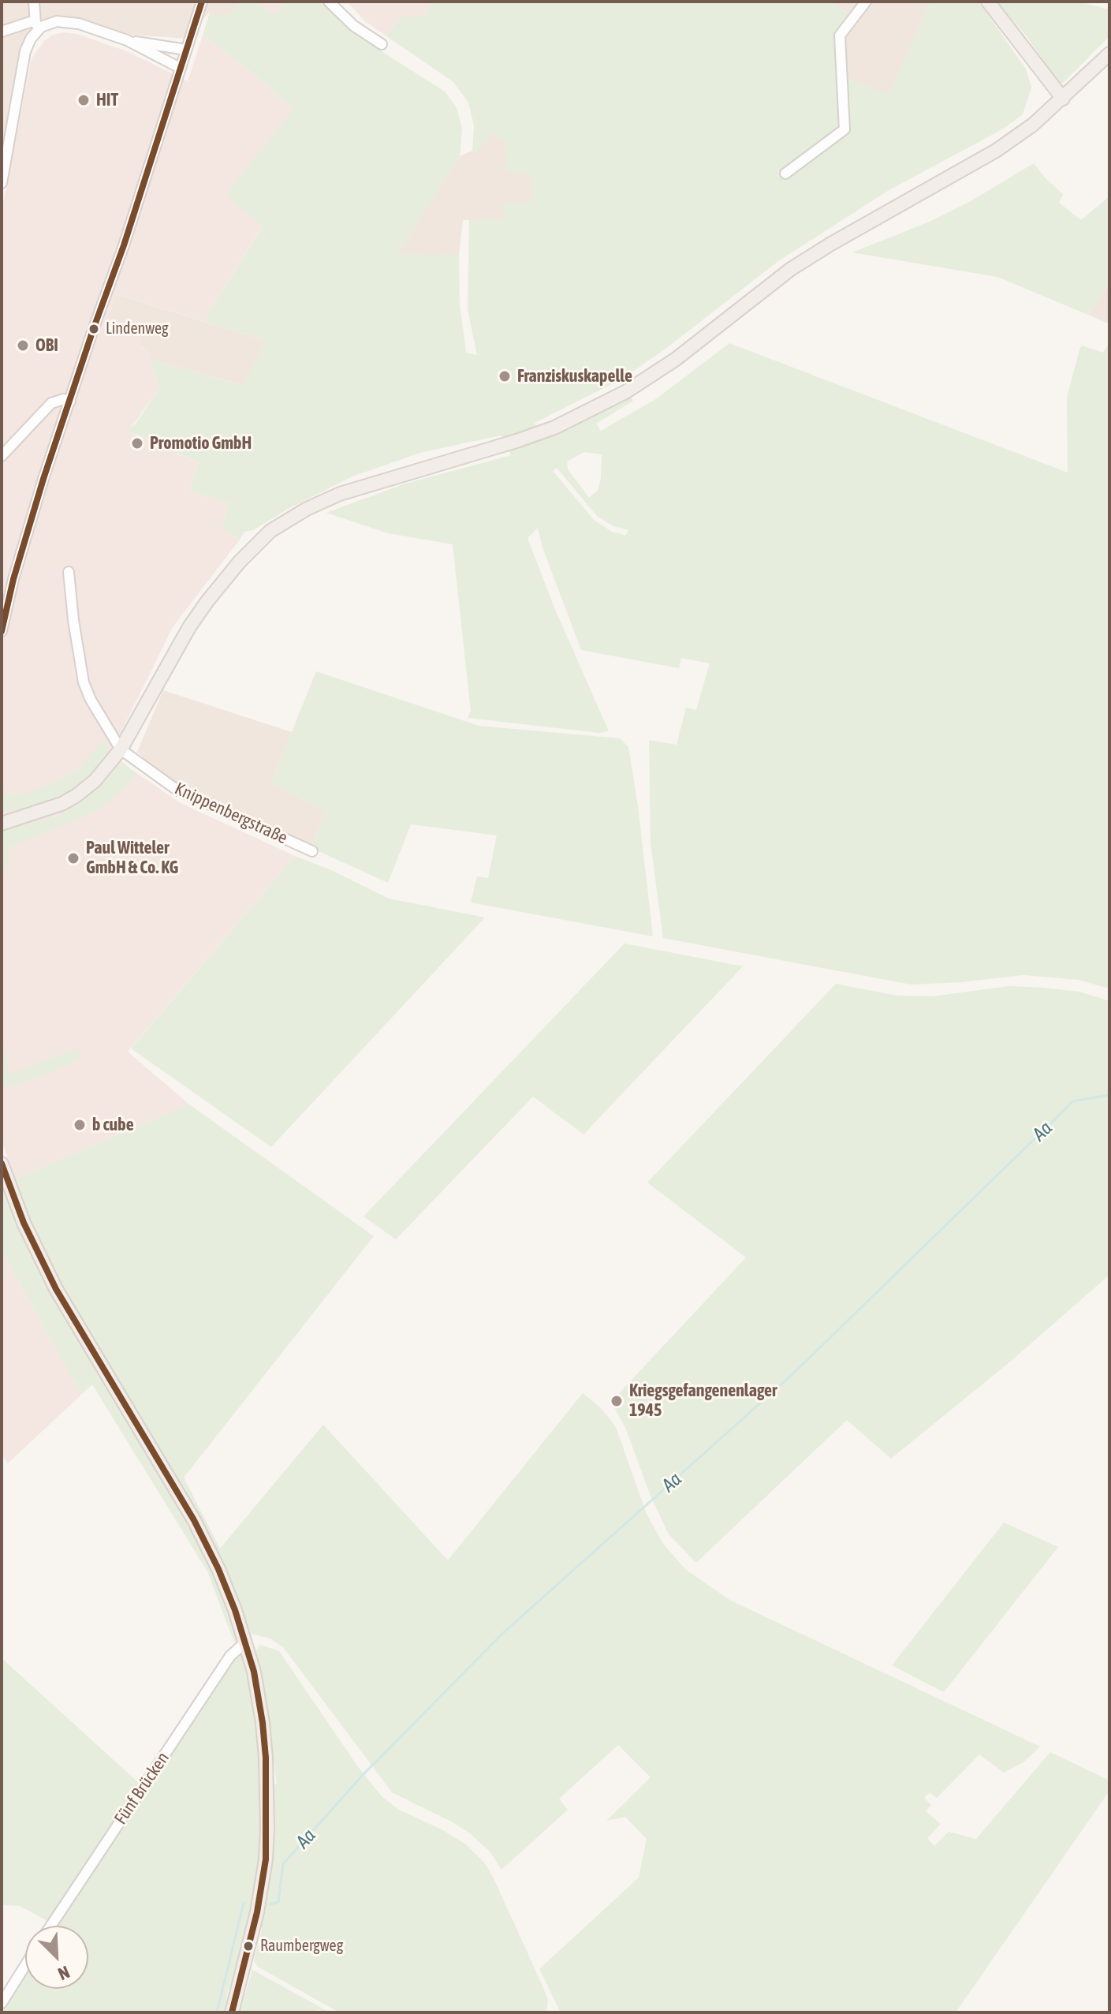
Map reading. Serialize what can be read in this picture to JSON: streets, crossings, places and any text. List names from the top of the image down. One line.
{"streets":{"street":["Knippenbergstraße","Fünf Brücken"]},"water":["Aa"],"places":["HIT","Lindenweg","OBI","Franziskuskapelle","Promotio GmbH","Paul Witteler GmbH & Co. KG","b cube","Kriegsgefangenenlager 1945","Raumbergweg"],"north":"bottom right"}
